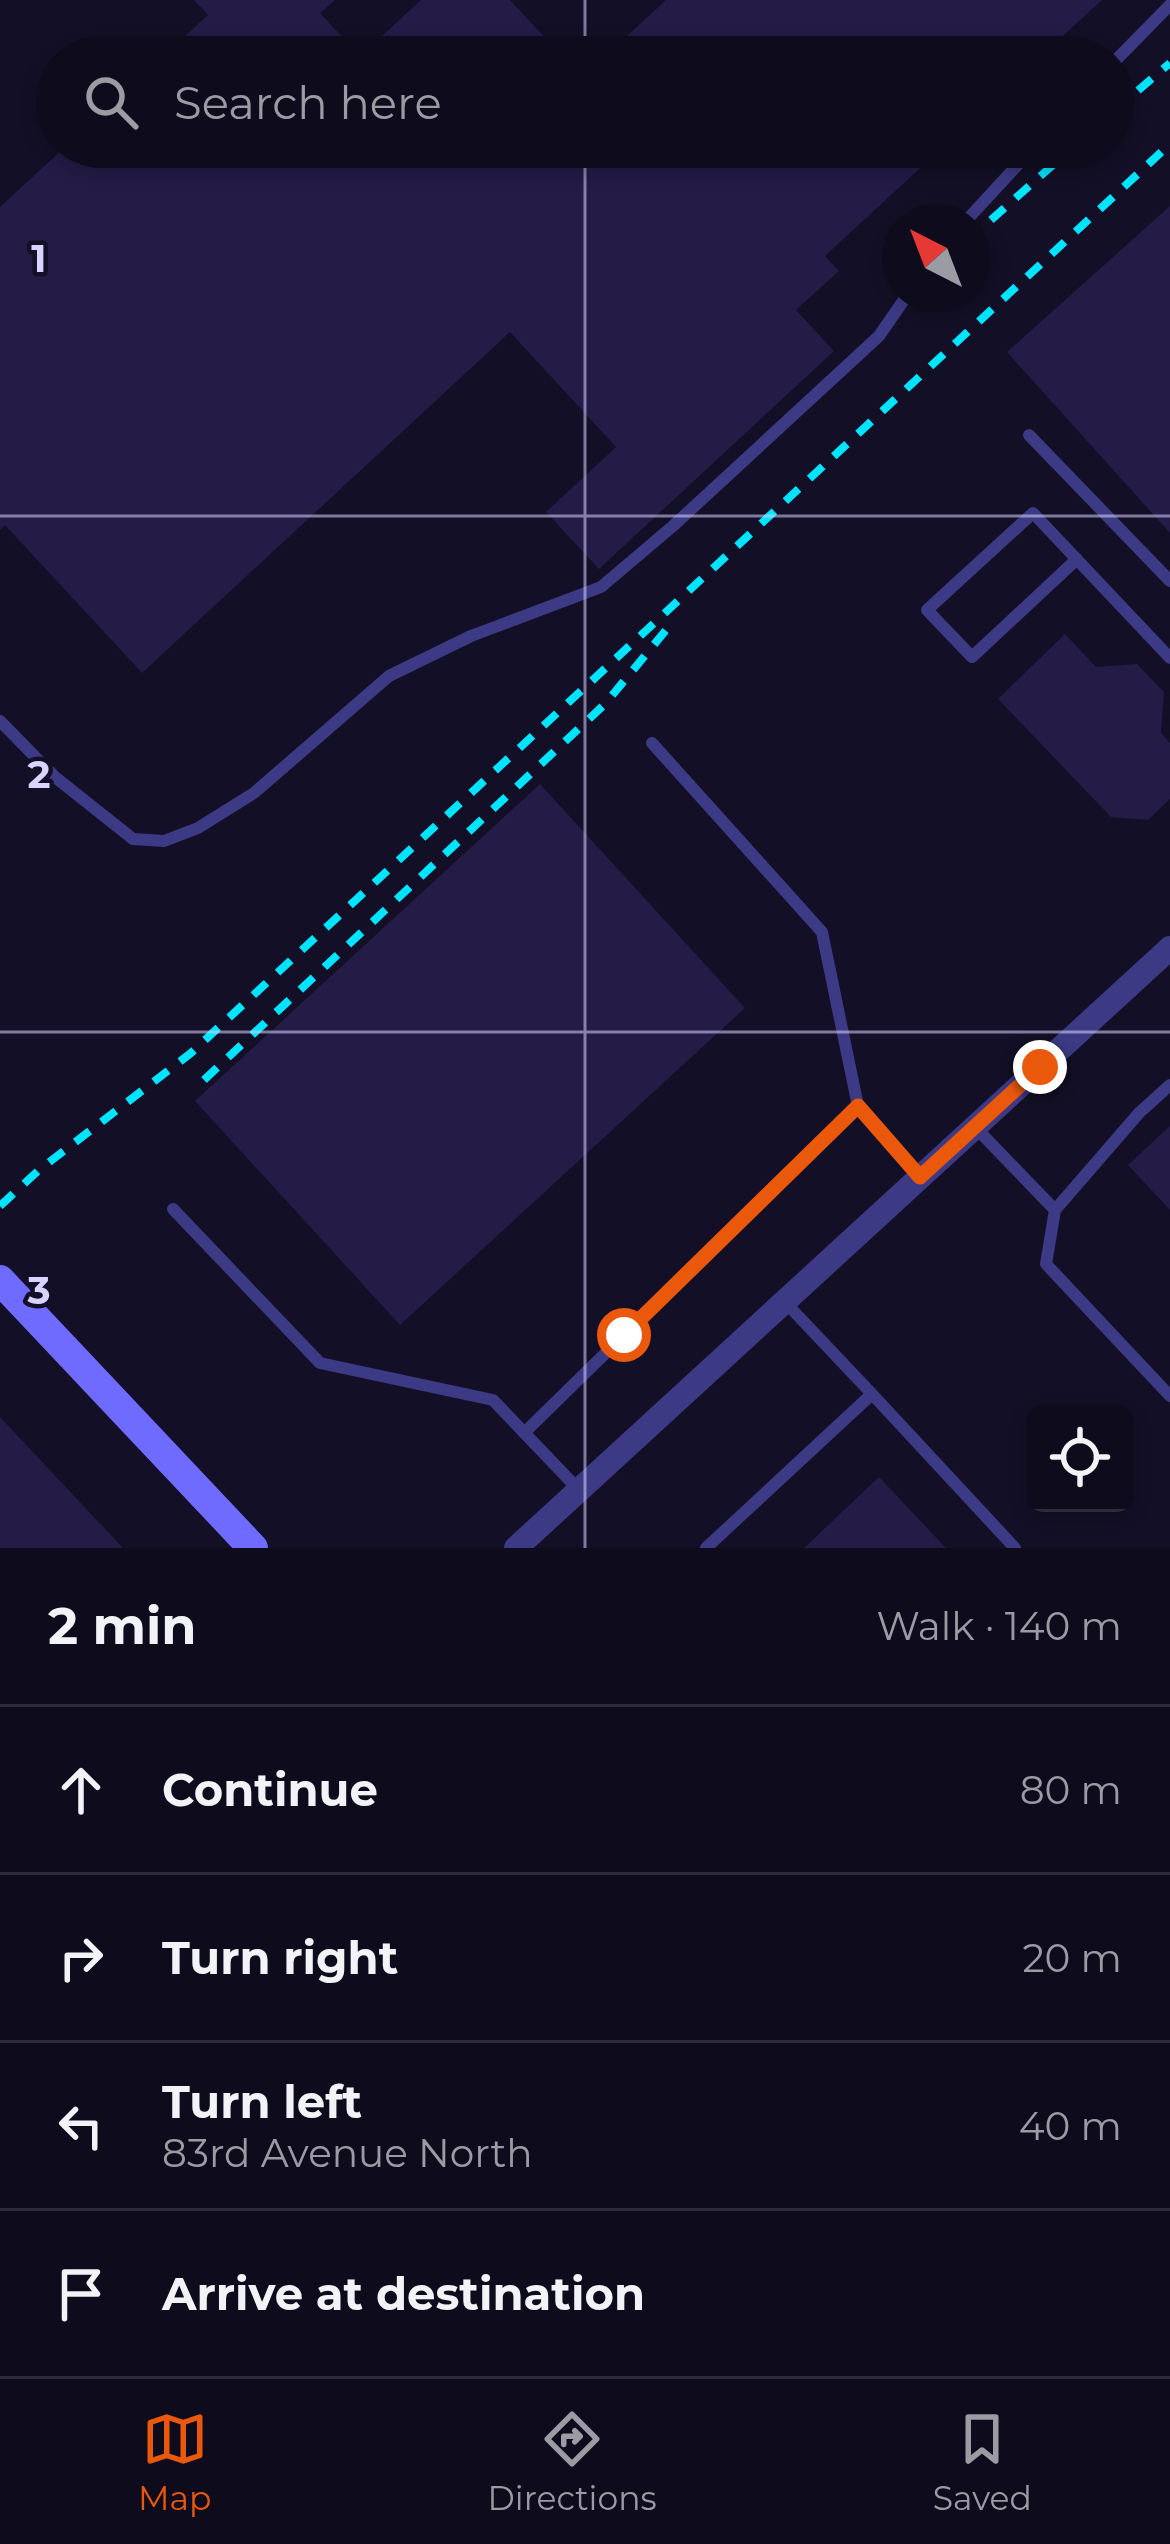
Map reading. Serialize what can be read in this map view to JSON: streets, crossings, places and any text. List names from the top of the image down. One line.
{"north":"top left","page":{"search":"Search here","heading":["2 min","Walk · 140 m"],"list":[["Continue","80 m"],["Turn right","20 m"],["Turn left","83rd Avenue North","40 m"],"Arrive at destination"],"nav":["Map","Directions","Saved"]},"grid":{"rows":["1","2","3"]}}
